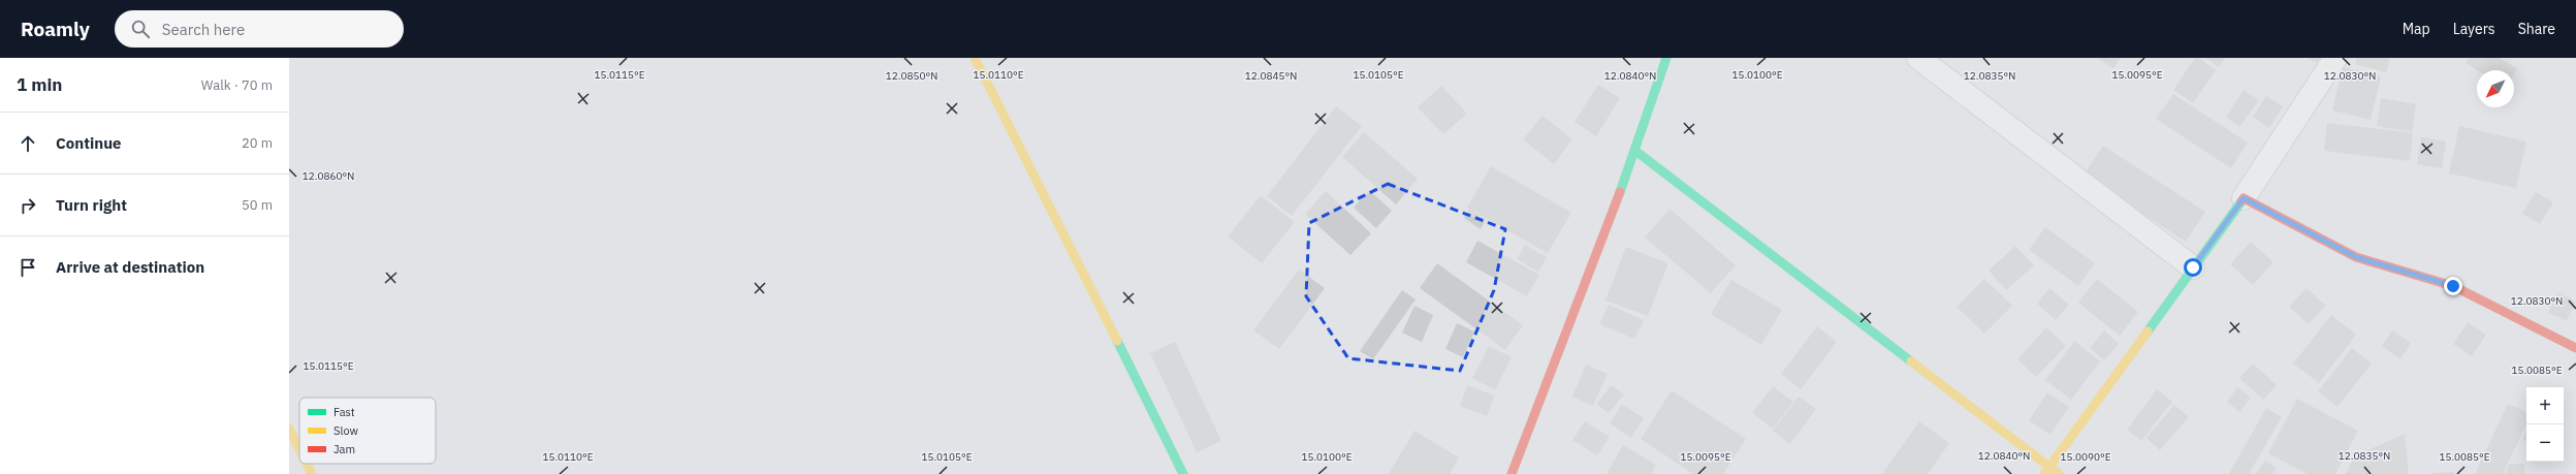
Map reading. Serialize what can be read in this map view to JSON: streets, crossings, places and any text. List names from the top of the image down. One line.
{"legend":["Fast","Slow","Jam"],"north":"bottom left","page":{"header":"Roamly","search":"Search here","nav":["Map","Layers","Share"],"heading":["1 min","Walk · 70 m"],"list":[["Continue","20 m"],["Turn right","50 m"],"Arrive at destination"],"map_buttons":["+","−"]},"coordinates":["15.0115°E","15.0110°E","15.0105°E","15.0100°E","15.0095°E","12.0845°N","12.0840°N","12.0830°N","12.0850°N","12.0835°N","12.0860°N","15.0085°E","15.0090°E"]}
